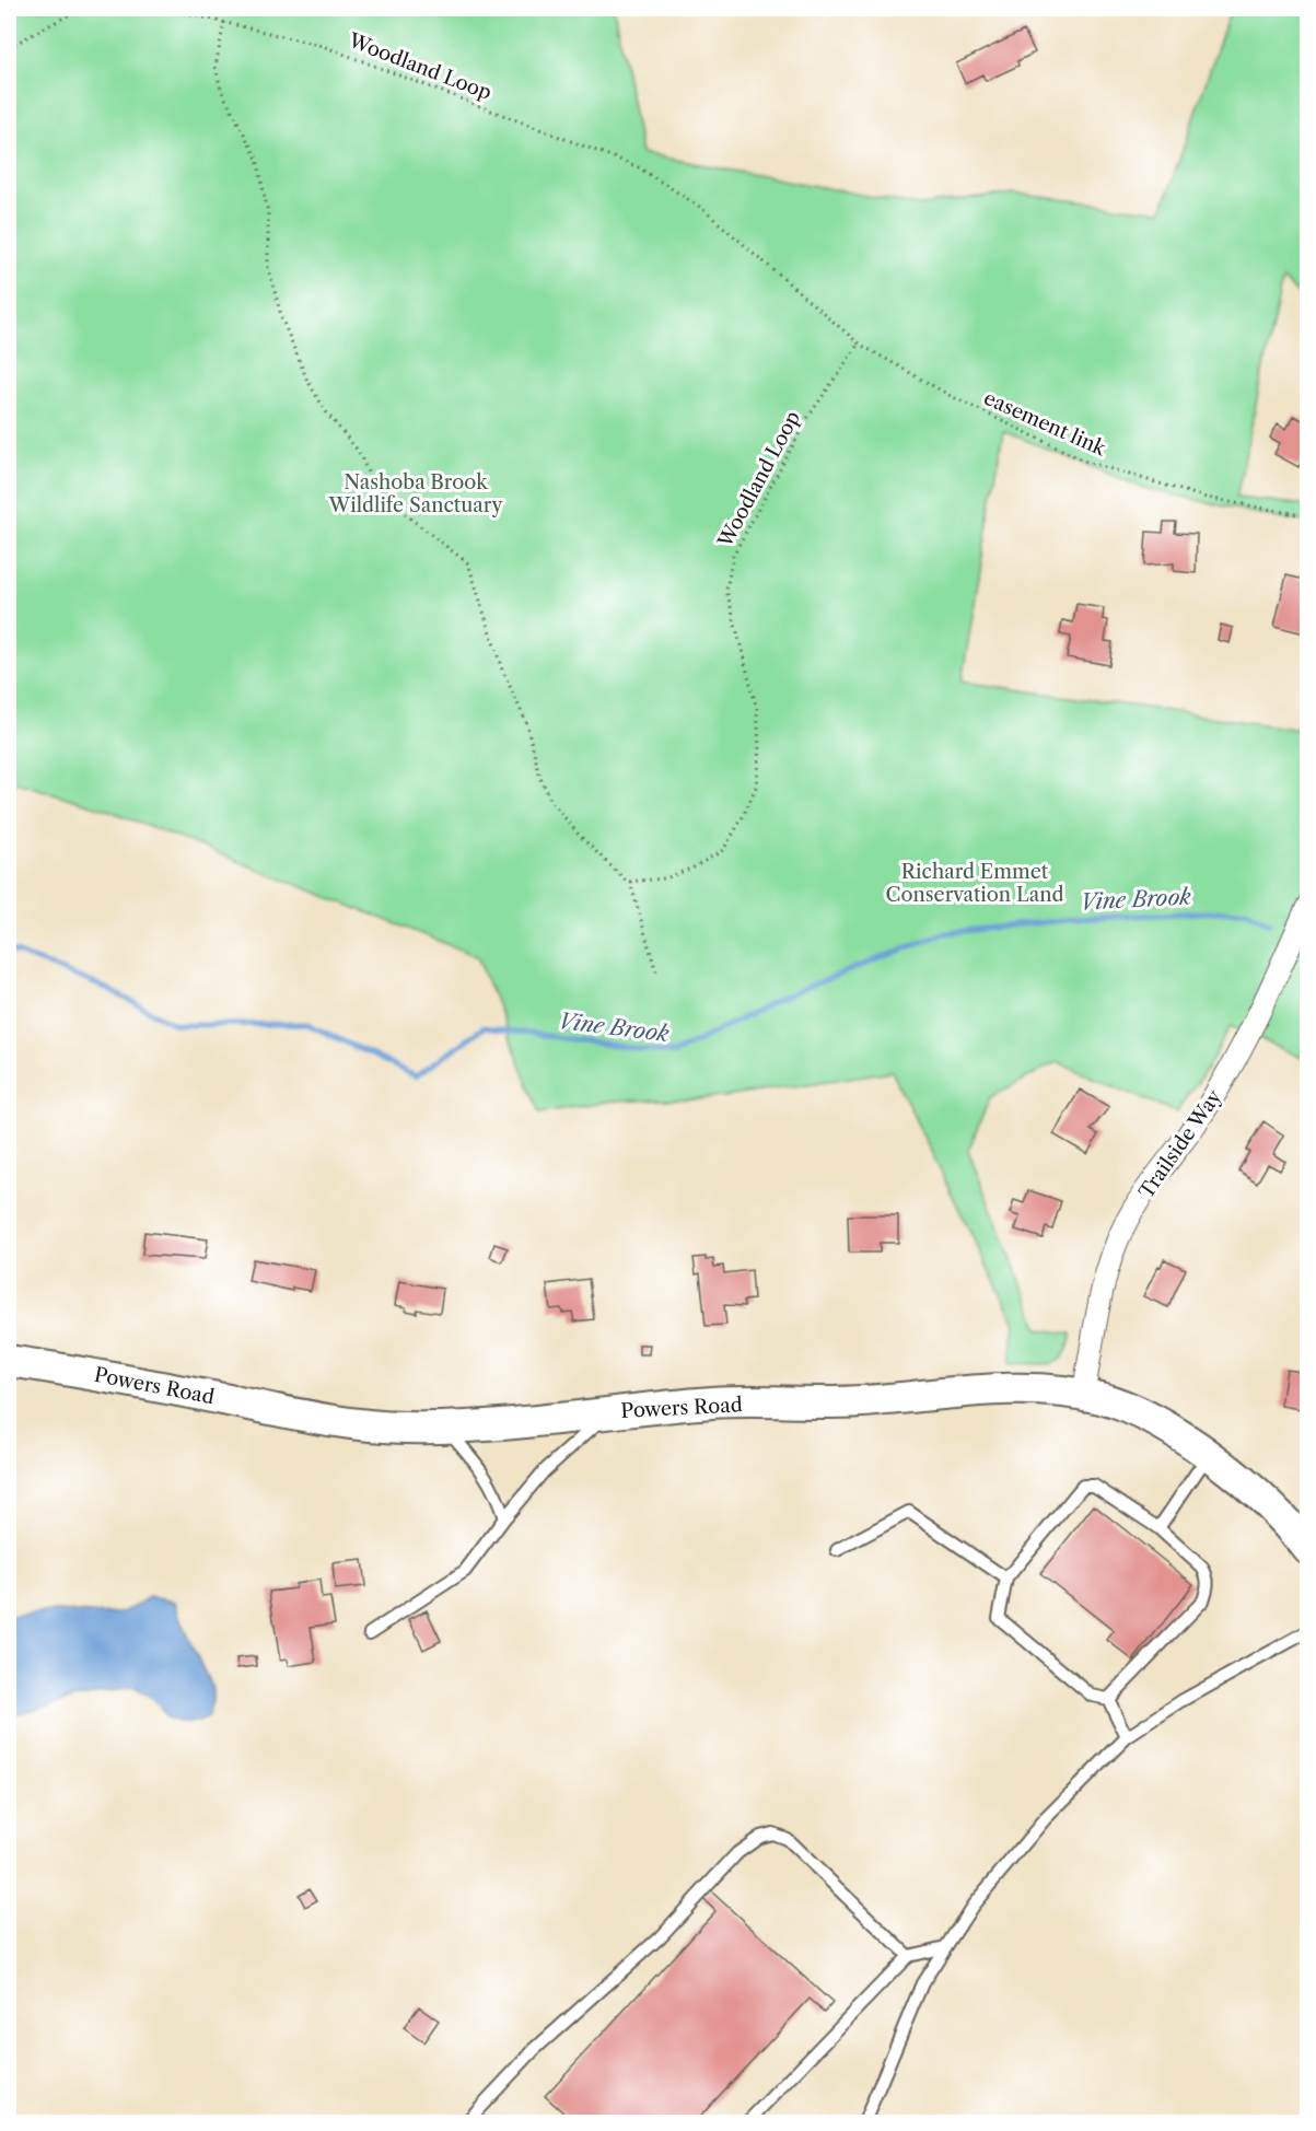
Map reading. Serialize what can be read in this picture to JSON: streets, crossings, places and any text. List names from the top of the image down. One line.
{"streets":{"main road":["Powers Road"],"street":["Trailside Way"],"path":["Woodland Loop","easement link"]},"crossings":[["Woodland Loop","easement link"],["Trailside Way","Powers Road"]],"water":["Vine Brook"],"parks":["Nashoba Brook Wildlife Sanctuary","Richard Emmet Conservation Land"]}
